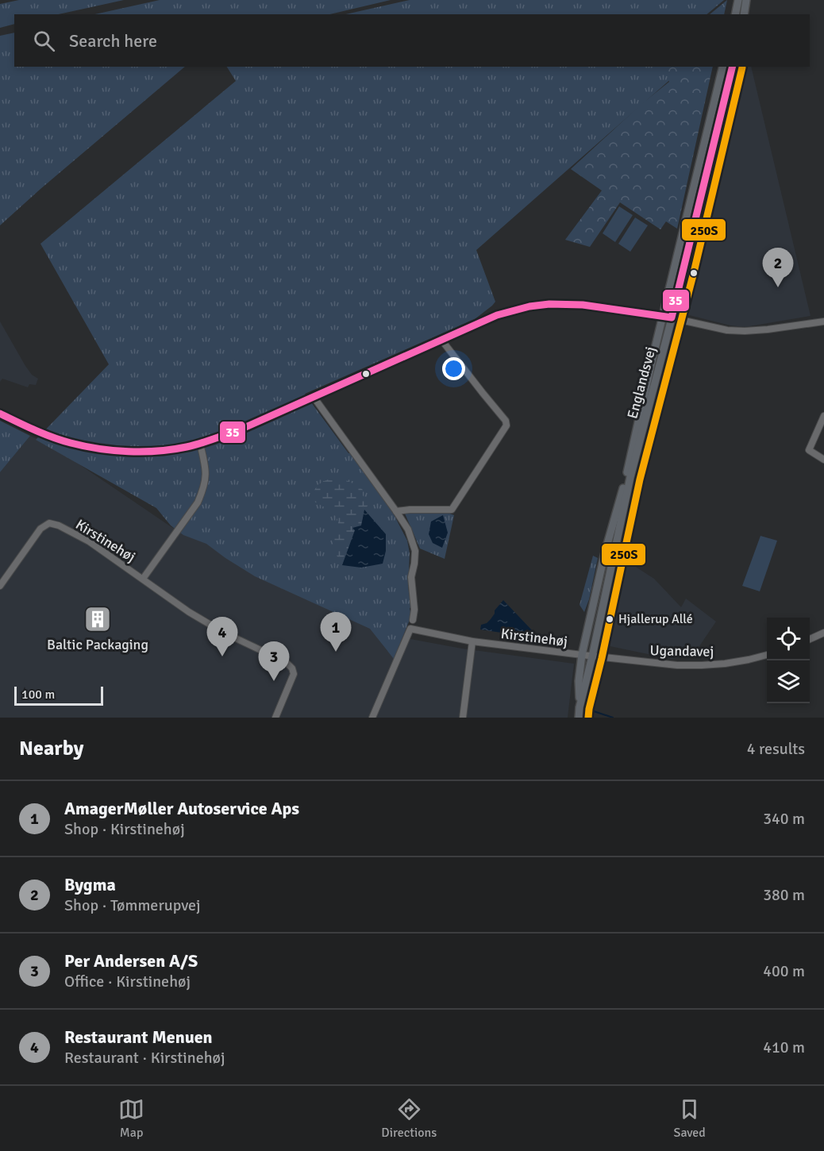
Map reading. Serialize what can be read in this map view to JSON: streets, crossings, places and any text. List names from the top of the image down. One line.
{"streets":{"main road":["Englandsvej"],"street":["Kirstinehøj","Ugandavej"]},"crossings":[["Englandsvej","Kirstinehøj"],["Englandsvej","Ugandavej"],["Kirstinehøj","Ugandavej"]],"places":{"building":["Baltic Packaging"],"other":["Hjallerup Allé"]},"lines":["transit line 35","transit line 250S"],"scale_bar":"100 m","page":{"search":"Search here","pins":["2","1","4","3"],"scale":"100 m","heading":["Nearby","4 results"],"list":[{"mark":"1","name":"AmagerMøller Autoservice Aps","note":"Shop · Kirstinehøj","value":"340 m"},{"mark":"2","name":"Bygma","note":"Shop · Tømmerupvej","value":"380 m"},{"mark":"3","name":"Per Andersen A/S","note":"Office · Kirstinehøj","value":"400 m"},{"mark":"4","name":"Restaurant Menuen","note":"Restaurant · Kirstinehøj","value":"410 m"}],"nav":["Map","Directions","Saved"]}}
